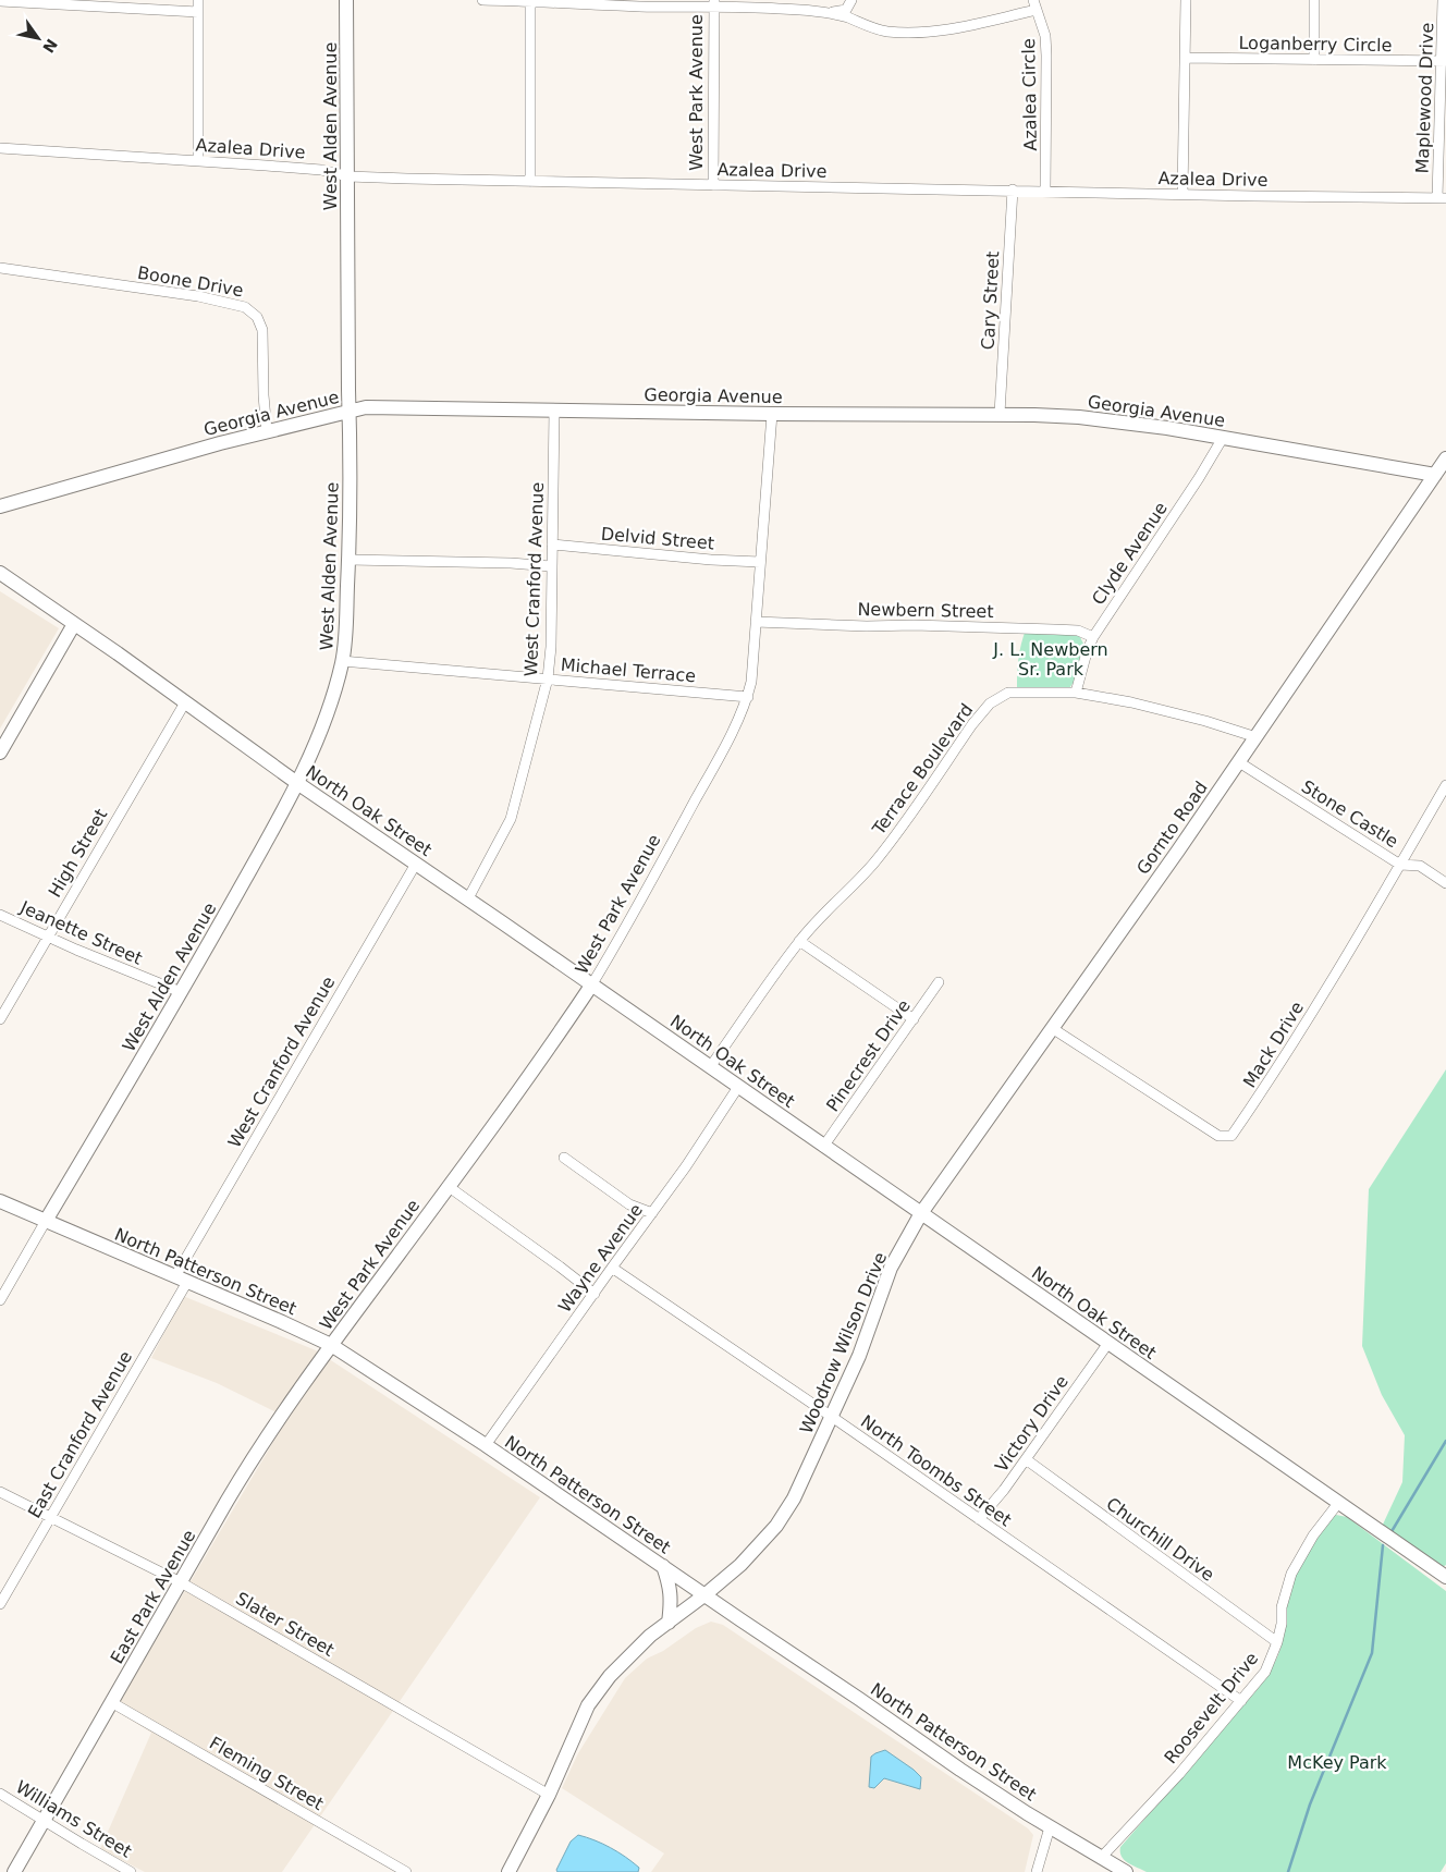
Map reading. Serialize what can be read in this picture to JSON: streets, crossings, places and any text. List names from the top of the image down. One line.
{"streets":{"street":["Loganberry Circle","West Park Avenue","Azalea Circle","Maplewood Drive","West Alden Avenue","Azalea Drive","Boone Drive","Cary Street","Georgia Avenue","Delvid Street","Clyde Avenue","West Cranford Avenue","Newbern Street","Michael Terrace","Terrace Boulevard","North Oak Street","Stone Castle","Gornto Road","High Street","Jeanette Street","Mack Drive","Pinecrest Drive","Wayne Avenue","North Patterson Street","Woodrow Wilson Drive","Victory Drive","East Cranford Avenue","North Toombs Street","Churchill Drive","East Park Avenue","Slater Street","Roosevelt Drive","Fleming Street","Williams Street"]},"crossings":[["Loganberry Circle","Maplewood Drive"],["West Park Avenue","Azalea Drive"],["West Park Avenue","Georgia Avenue"],["West Park Avenue","Delvid Street"],["West Park Avenue","Newbern Street"],["West Park Avenue","Michael Terrace"],["West Park Avenue","North Oak Street"],["West Park Avenue","North Patterson Street"],["West Park Avenue","East Park Avenue"],["Azalea Circle","Azalea Drive"],["Maplewood Drive","Azalea Drive"],["West Alden Avenue","Azalea Drive"],["West Alden Avenue","Georgia Avenue"],["West Alden Avenue","Michael Terrace"],["West Alden Avenue","North Oak Street"],["West Alden Avenue","Jeanette Street"],["West Alden Avenue","North Patterson Street"],["Azalea Drive","Cary Street"],["Boone Drive","Georgia Avenue"],["Cary Street","Georgia Avenue"],["Georgia Avenue","Clyde Avenue"],["Georgia Avenue","West Cranford Avenue"],["Georgia Avenue","Gornto Road"],["Delvid Street","West Cranford Avenue"],["Clyde Avenue","Newbern Street"],["Clyde Avenue","Terrace Boulevard"],["West Cranford Avenue","Michael Terrace"],["West Cranford Avenue","North Oak Street"],["West Cranford Avenue","North Patterson Street"],["West Cranford Avenue","East Cranford Avenue"],["Terrace Boulevard","North Oak Street"],["Terrace Boulevard","Gornto Road"],["North Oak Street","Gornto Road"],["North Oak Street","High Street"],["North Oak Street","Pinecrest Drive"],["North Oak Street","Wayne Avenue"],["North Oak Street","Woodrow Wilson Drive"],["North Oak Street","Victory Drive"],["North Oak Street","Roosevelt Drive"],["Stone Castle","Gornto Road"],["Stone Castle","Mack Drive"],["Gornto Road","Mack Drive"],["Gornto Road","Woodrow Wilson Drive"],["High Street","Jeanette Street"],["Wayne Avenue","North Patterson Street"],["Wayne Avenue","North Toombs Street"],["North Patterson Street","Woodrow Wilson Drive"],["North Patterson Street","East Cranford Avenue"],["North Patterson Street","East Park Avenue"],["North Patterson Street","Roosevelt Drive"],["Woodrow Wilson Drive","North Toombs Street"],["Woodrow Wilson Drive","Slater Street"],["Victory Drive","North Toombs Street"],["Victory Drive","Churchill Drive"],["East Cranford Avenue","Slater Street"],["North Toombs Street","Roosevelt Drive"],["Churchill Drive","Roosevelt Drive"],["East Park Avenue","Slater Street"],["East Park Avenue","Fleming Street"],["East Park Avenue","Williams Street"]],"parks":["J. L. Newbern Sr. Park","McKey Park"],"north":"bottom right"}
